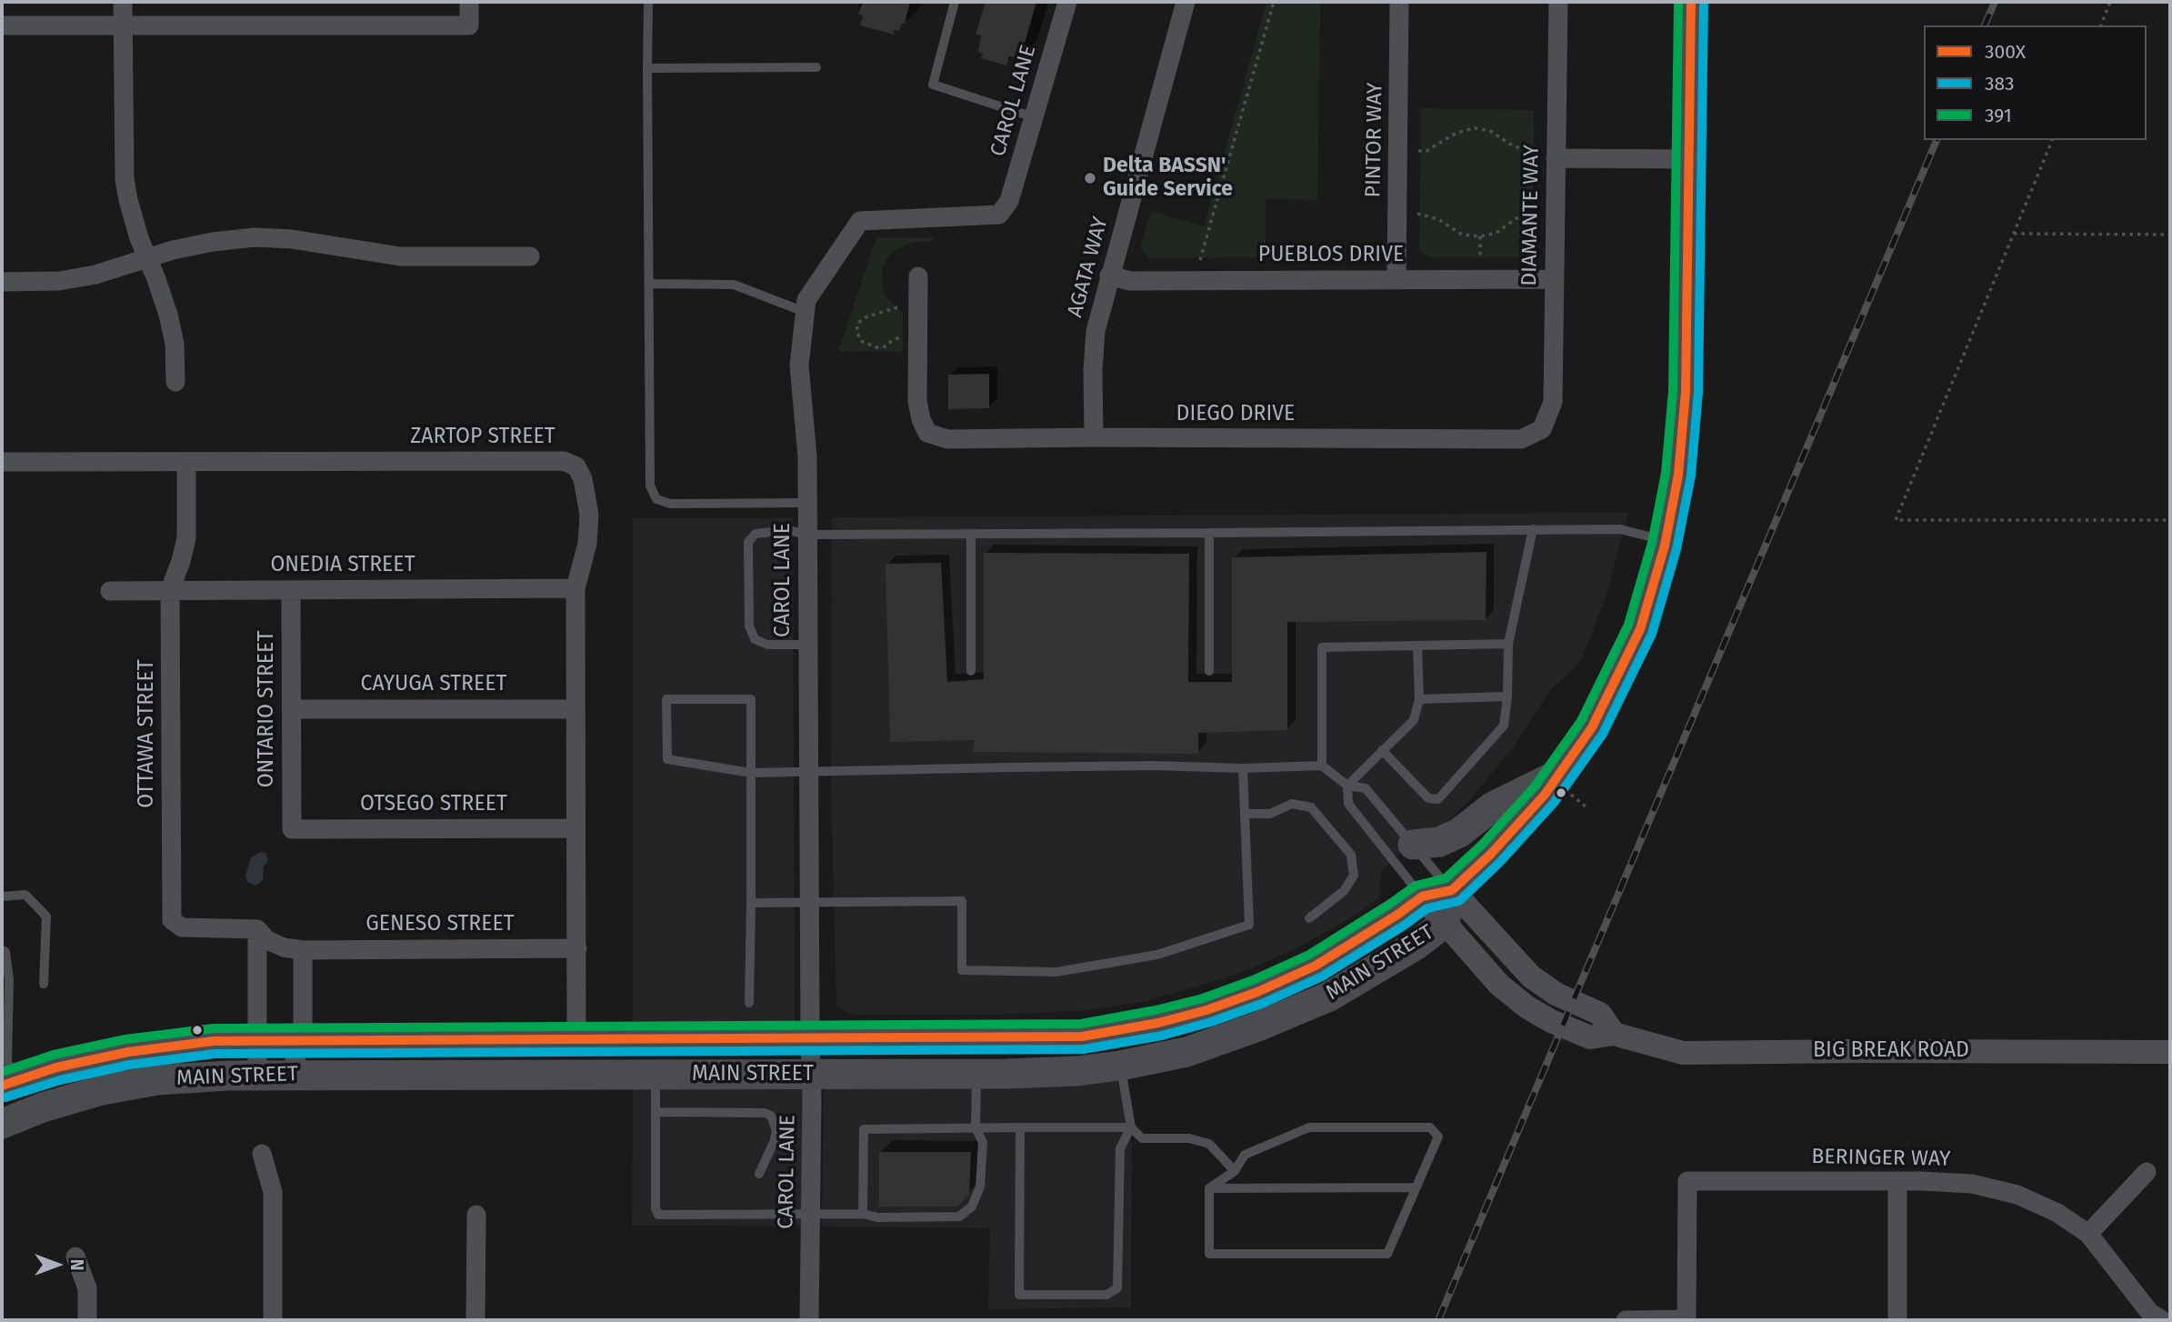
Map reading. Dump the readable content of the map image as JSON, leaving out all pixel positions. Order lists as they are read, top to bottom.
{
  "streets": {
    "main road": ["MAIN STREET"],
    "street": [
      "CAROL LANE",
      "PINTOR WAY",
      "DIAMANTE WAY",
      "PUEBLOS DRIVE",
      "AGATA WAY",
      "DIEGO DRIVE",
      "ZARTOP STREET",
      "ONEDIA STREET",
      "CAYUGA STREET",
      "ONTARIO STREET",
      "OTTAWA STREET",
      "OTSEGO STREET",
      "GENESO STREET",
      "BIG BREAK ROAD",
      "BERINGER WAY"
    ]
  },
  "crossings": [
    ["CAROL LANE", "MAIN STREET"],
    ["PINTOR WAY", "PUEBLOS DRIVE"],
    ["DIAMANTE WAY", "PUEBLOS DRIVE"],
    ["DIAMANTE WAY", "DIEGO DRIVE"],
    ["PUEBLOS DRIVE", "AGATA WAY"],
    ["AGATA WAY", "DIEGO DRIVE"],
    ["ZARTOP STREET", "ONEDIA STREET"],
    ["ZARTOP STREET", "CAYUGA STREET"],
    ["ZARTOP STREET", "OTTAWA STREET"],
    ["ZARTOP STREET", "OTSEGO STREET"],
    ["ZARTOP STREET", "GENESO STREET"],
    ["ZARTOP STREET", "MAIN STREET"],
    ["ONEDIA STREET", "ONTARIO STREET"],
    ["ONEDIA STREET", "OTTAWA STREET"],
    ["CAYUGA STREET", "ONTARIO STREET"],
    ["ONTARIO STREET", "OTSEGO STREET"],
    ["OTTAWA STREET", "GENESO STREET"],
    ["MAIN STREET", "BIG BREAK ROAD"]
  ],
  "places": ["Delta BASSN' Guide Service"],
  "lines": ["transit line 300X", "transit line 383", "transit line 391"],
  "legend": ["300X", "383", "391"],
  "north": "right"
}
